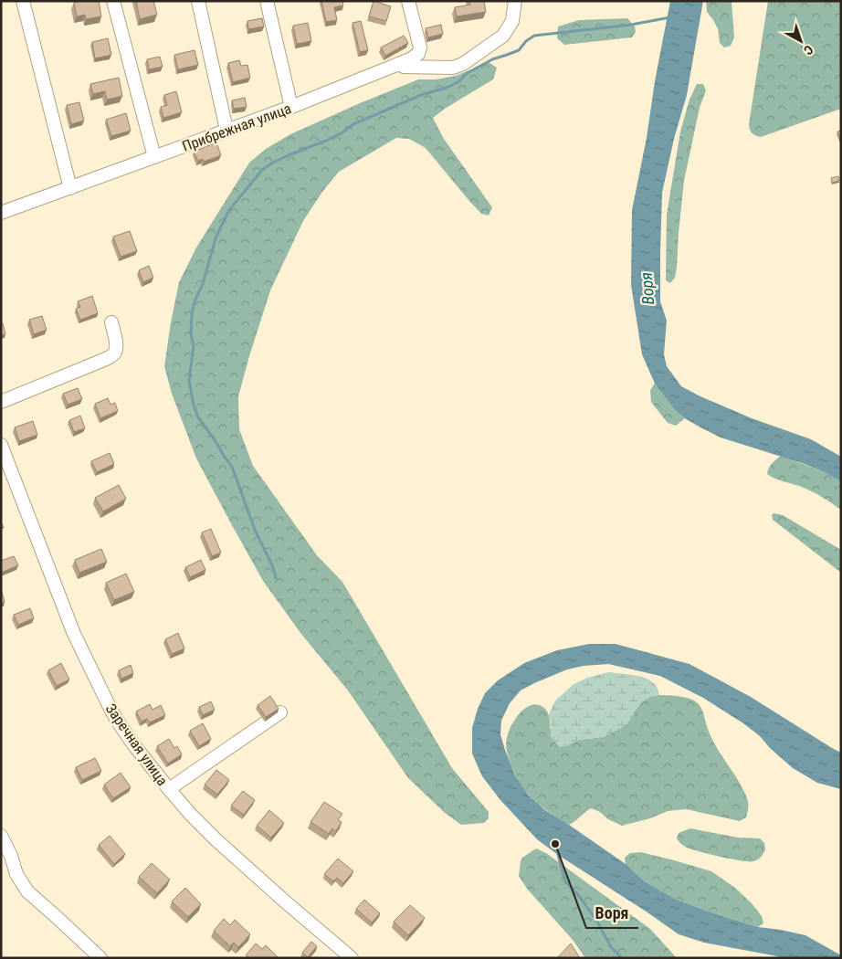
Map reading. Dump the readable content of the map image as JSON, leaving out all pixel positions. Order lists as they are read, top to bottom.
{
  "streets": {
    "street": ["Прибрежная улица", "Заречная улица"]
  },
  "water": ["Воря"],
  "places": ["Воря"],
  "north": "bottom right"
}
